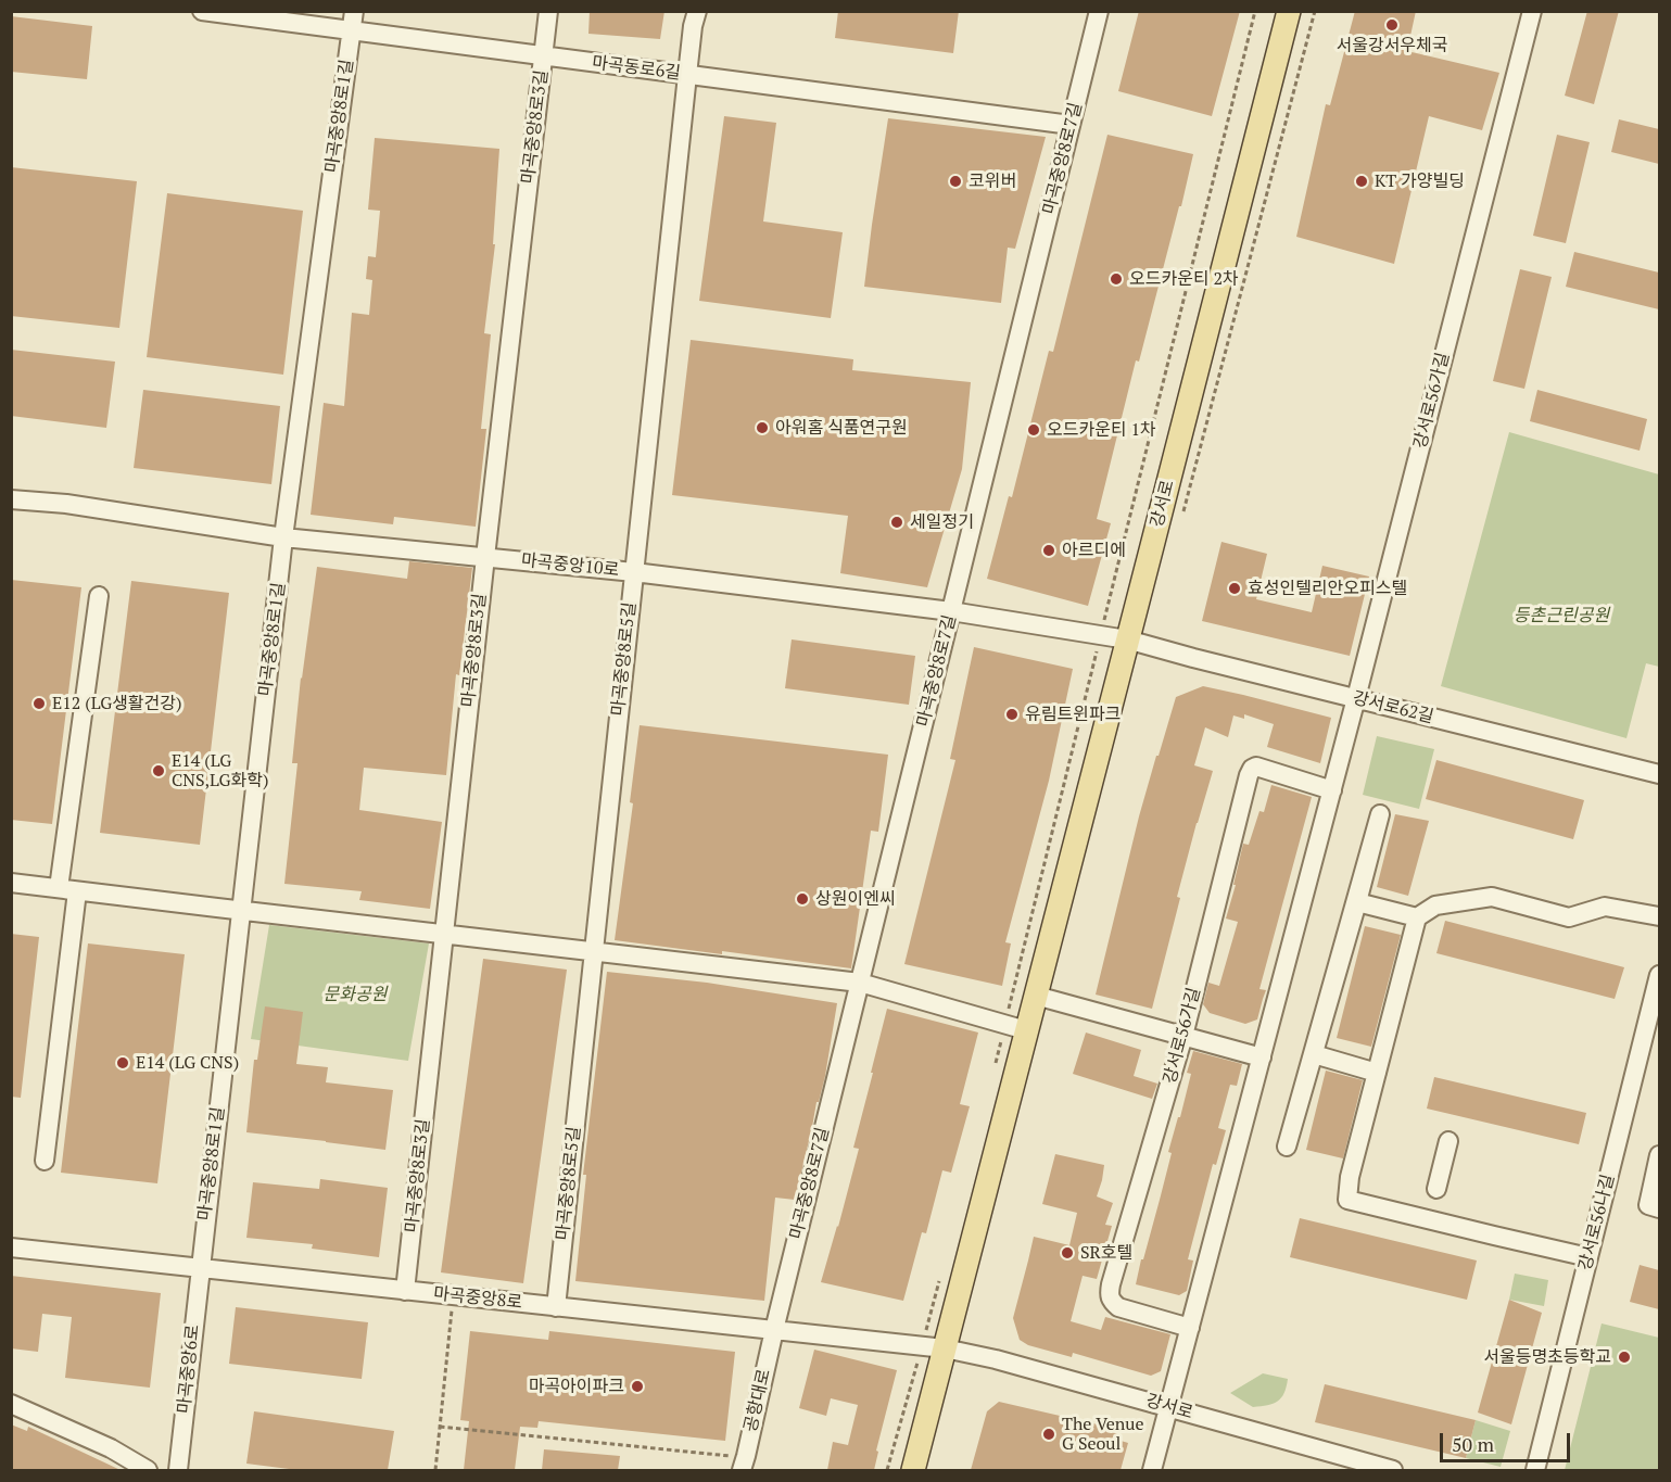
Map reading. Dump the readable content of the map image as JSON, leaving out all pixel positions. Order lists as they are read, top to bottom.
{
  "streets": {
    "main road": ["강서로"],
    "street": [
      "마곡동로6길",
      "마곡중앙8로1길",
      "마곡중앙8로3길",
      "마곡중앙8로7길",
      "강서로56가길",
      "마곡중앙10로",
      "마곡중앙8로5길",
      "강서로62길",
      "강서로56나길",
      "마곡중앙8로",
      "마곡중앙6로",
      "공항대로"
    ]
  },
  "crossings": [
    ["마곡동로6길", "마곡중앙8로1길"],
    ["마곡동로6길", "마곡중앙8로3길"],
    ["마곡동로6길", "마곡중앙8로7길"],
    ["마곡동로6길", "마곡중앙8로5길"],
    ["마곡중앙8로1길", "마곡중앙10로"],
    ["마곡중앙8로1길", "마곡중앙8로"],
    ["마곡중앙8로1길", "마곡중앙6로"],
    ["마곡중앙8로3길", "마곡중앙10로"],
    ["마곡중앙8로3길", "마곡중앙8로"],
    ["마곡중앙8로7길", "마곡중앙10로"],
    ["마곡중앙8로7길", "마곡중앙8로"],
    ["마곡중앙8로7길", "공항대로"],
    ["강서로56가길", "강서로"],
    ["강서로56가길", "강서로62길"],
    ["강서로", "마곡중앙10로"],
    ["강서로", "강서로62길"],
    ["강서로", "마곡중앙8로"],
    ["마곡중앙10로", "마곡중앙8로5길"],
    ["마곡중앙10로", "강서로62길"],
    ["마곡중앙8로5길", "마곡중앙8로"],
    ["마곡중앙8로", "마곡중앙6로"],
    ["마곡중앙8로", "공항대로"]
  ],
  "parks": ["등촌근린공원", "문화공원"],
  "places": [
    "서울강서우체국",
    "코위버",
    "KT 가양빌딩",
    "오드카운티 2차",
    "아워홈 식품연구원",
    "오드카운티 1차",
    "세일정기",
    "아르디에",
    "효성인텔리안오피스텔",
    "E12 (LG생활건강)",
    "유림트윈파크",
    "E14 (LG CNS,LG화학)",
    "상원이엔씨",
    "E14 (LG CNS)",
    "SR호텔",
    "서울등명초등학교",
    "마곡아이파크",
    "The Venue G Seoul"
  ],
  "scale_bar": "50 m"
}
